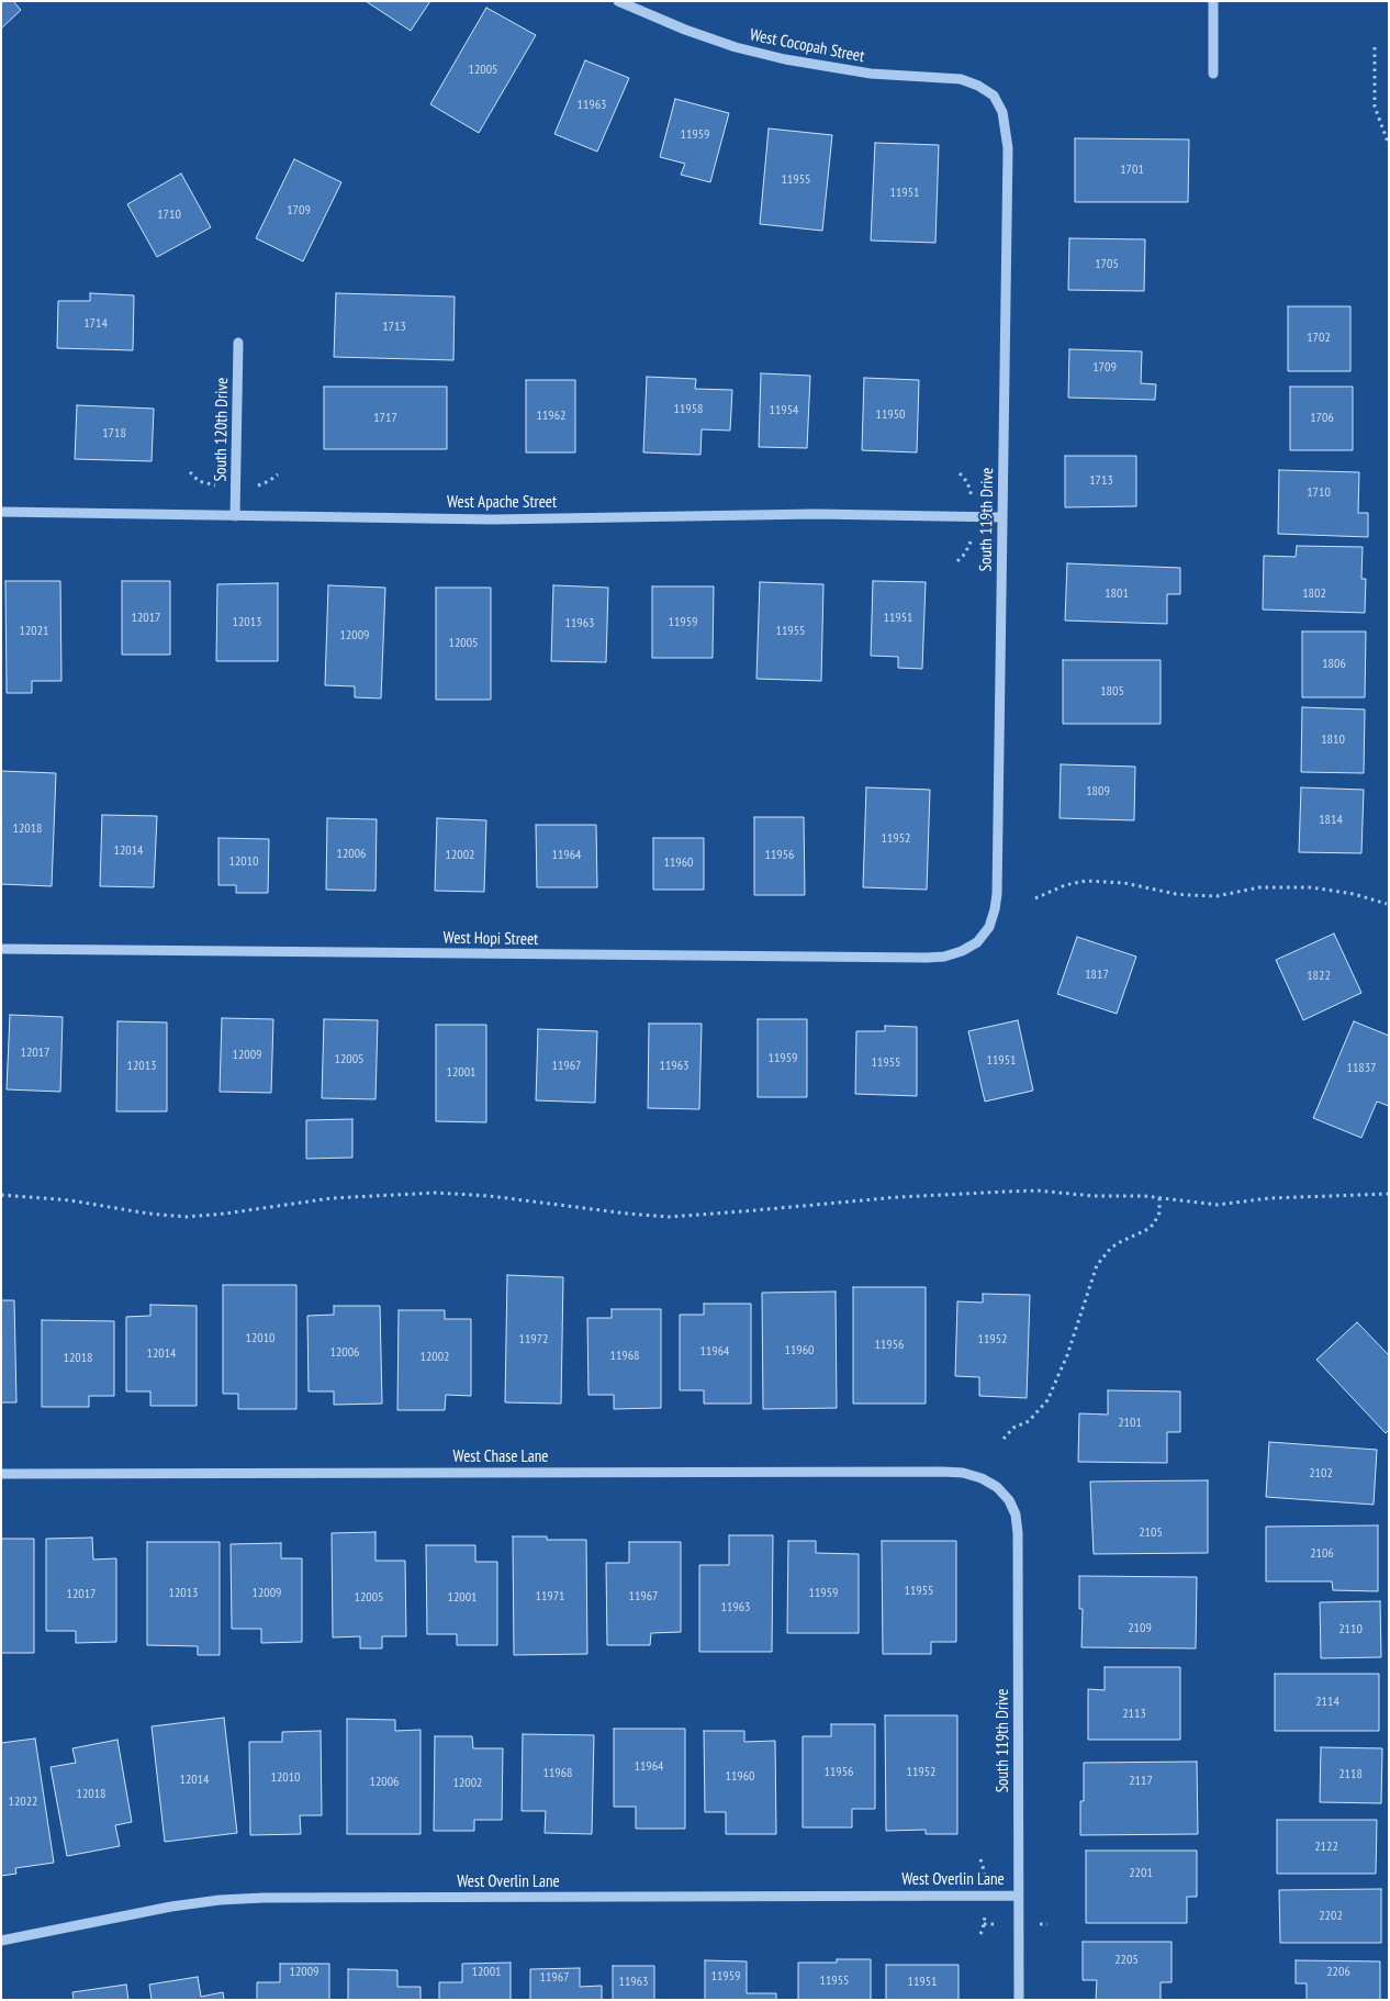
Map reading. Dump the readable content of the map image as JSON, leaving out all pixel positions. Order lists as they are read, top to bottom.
{
  "streets": {
    "street": [
      "West Cocopah Street",
      "South 120th Drive",
      "West Apache Street",
      "South 119th Drive",
      "West Hopi Street",
      "West Chase Lane",
      "West Overlin Lane"
    ]
  },
  "crossings": [
    ["West Cocopah Street", "South 119th Drive"],
    ["South 120th Drive", "West Apache Street"],
    ["West Apache Street", "South 119th Drive"],
    ["South 119th Drive", "West Hopi Street"],
    ["South 119th Drive", "West Chase Lane"],
    ["South 119th Drive", "West Overlin Lane"]
  ],
  "house_numbers": [
    "12005",
    "11963",
    "11959",
    "1701",
    "11955",
    "11951",
    "1709",
    "1710",
    "1705",
    "1714",
    "1713",
    "1702",
    "1709",
    "11958",
    "11954",
    "11950",
    "11962",
    "1717",
    "1706",
    "1718",
    "1713",
    "1710",
    "1801",
    "1802",
    "12017",
    "11951",
    "12013",
    "11959",
    "11963",
    "12021",
    "11955",
    "12009",
    "12005",
    "1806",
    "1805",
    "1810",
    "1809",
    "1814",
    "12018",
    "11952",
    "12014",
    "12006",
    "12002",
    "11964",
    "11956",
    "12010",
    "11960",
    "1817",
    "1822",
    "12017",
    "12009",
    "11959",
    "12005",
    "11951",
    "11955",
    "12013",
    "11967",
    "11963",
    "11837",
    "12001",
    "12010",
    "11972",
    "11952",
    "11956",
    "11960",
    "11964",
    "12006",
    "12014",
    "11968",
    "12002",
    "12018",
    "2101",
    "2102",
    "2105",
    "2106",
    "11955",
    "12013",
    "12009",
    "11959",
    "12017",
    "11971",
    "11967",
    "12005",
    "12001",
    "11963",
    "2109",
    "2110",
    "2114",
    "2113",
    "11964",
    "11956",
    "11952",
    "11968",
    "2118",
    "11960",
    "12010",
    "12014",
    "2117",
    "12006",
    "12002",
    "12018",
    "12022",
    "2122",
    "2201",
    "2202",
    "2205",
    "12009",
    "12001",
    "2206",
    "11959",
    "11967",
    "11955",
    "11963",
    "11951"
  ]
}
